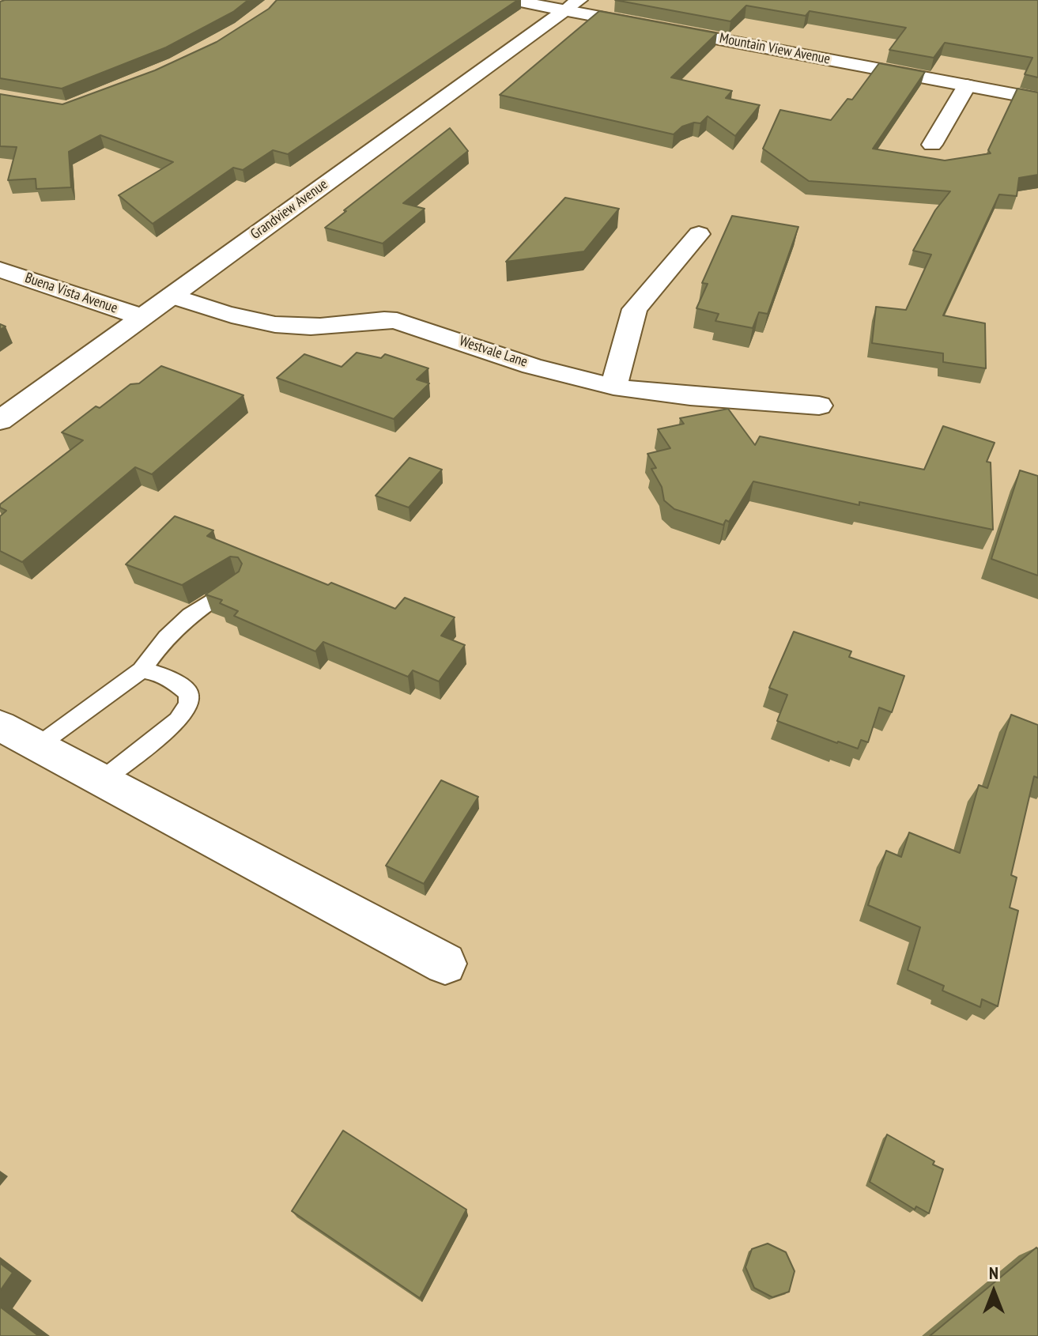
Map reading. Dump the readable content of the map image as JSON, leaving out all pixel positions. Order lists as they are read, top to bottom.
{
  "streets": {
    "street": [
      "Mountain View Avenue",
      "Grandview Avenue",
      "Buena Vista Avenue",
      "Westvale Lane"
    ]
  },
  "crossings": [
    ["Mountain View Avenue", "Grandview Avenue"],
    ["Grandview Avenue", "Buena Vista Avenue"],
    ["Grandview Avenue", "Westvale Lane"]
  ],
  "north": "top"
}
